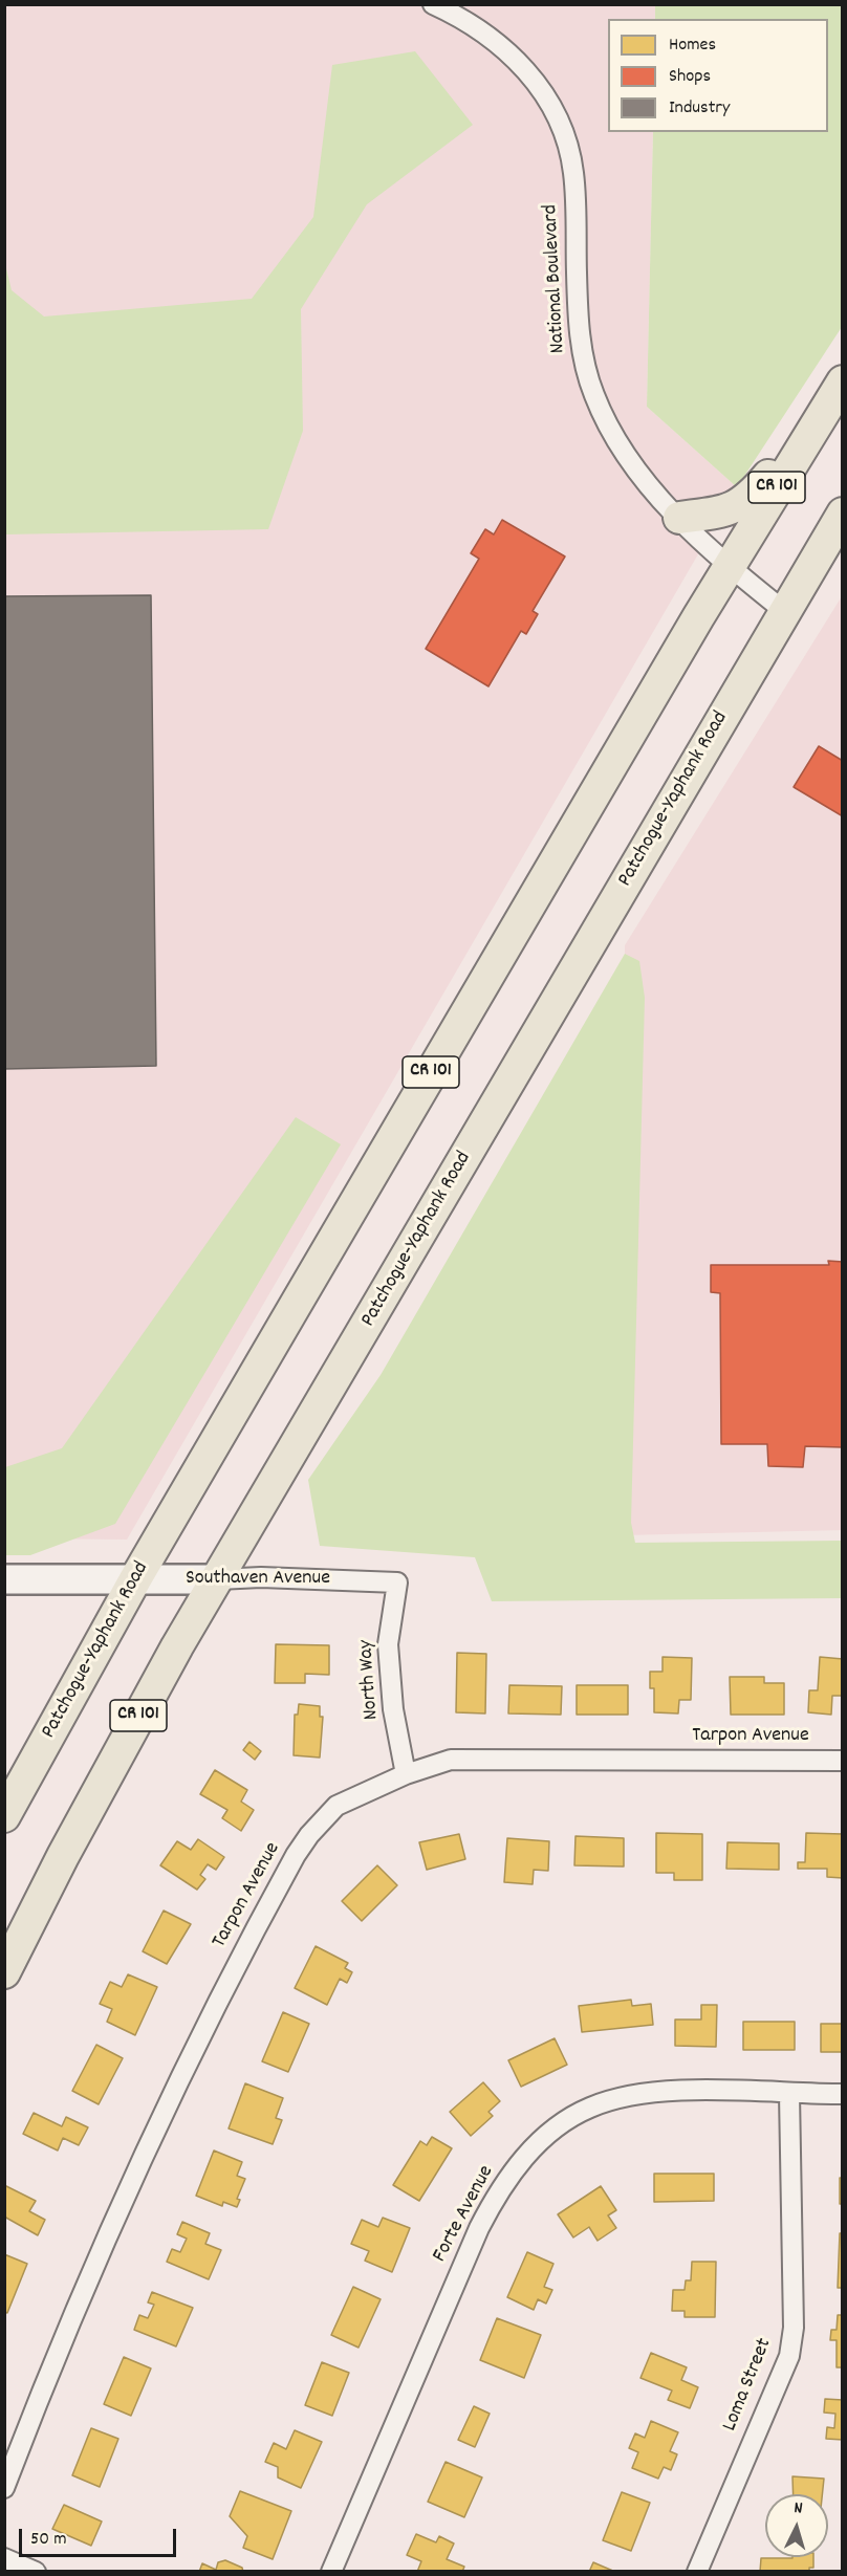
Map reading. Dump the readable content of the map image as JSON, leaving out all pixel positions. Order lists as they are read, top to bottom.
{
  "streets": {
    "main road": ["CR 101", "Patchogue-Yaphank Road"],
    "street": [
      "National Boulevard",
      "Southaven Avenue",
      "North Way",
      "Tarpon Avenue",
      "Forte Avenue",
      "Loma Street"
    ]
  },
  "crossings": [
    ["National Boulevard", "Patchogue-Yaphank Road"],
    ["Patchogue-Yaphank Road", "Southaven Avenue"],
    ["Southaven Avenue", "North Way"],
    ["North Way", "Tarpon Avenue"],
    ["Forte Avenue", "Loma Street"]
  ],
  "legend": ["Homes", "Shops", "Industry"],
  "scale_bar": "50 m",
  "north": "top"
}
